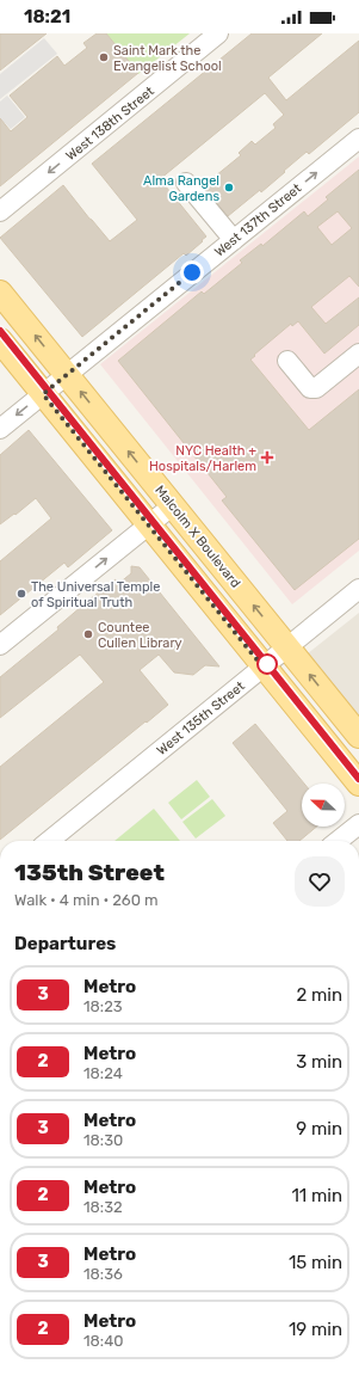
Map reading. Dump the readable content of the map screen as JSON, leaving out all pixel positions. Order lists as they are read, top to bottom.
{
  "streets": {
    "main road": ["Malcolm X Boulevard"],
    "street": ["West 138th Street", "West 137th Street", "West 135th Street"]
  },
  "crossings": [
    ["West 137th Street", "Malcolm X Boulevard"],
    ["Malcolm X Boulevard", "West 135th Street"]
  ],
  "one_way": ["West 138th Street"],
  "places": {
    "other": [
      "Saint Mark the Evangelist School",
      "Alma Rangel Gardens",
      "The Universal Temple of Spiritual Truth",
      "Countee Cullen Library"
    ],
    "health": ["NYC Health + Hospitals/Harlem"]
  },
  "lines": ["metro line 3"],
  "north": "left",
  "page": {
    "status": "18:21",
    "heading": [
      ["135th Street", "Walk · 4 min · 260 m"],
      "Departures"
    ],
    "list": [
      {
        "mark": "3",
        "name": "Metro",
        "note": "18:23",
        "value": "2 min"
      },
      {
        "mark": "2",
        "name": "Metro",
        "note": "18:24",
        "value": "3 min"
      },
      {
        "mark": "3",
        "name": "Metro",
        "note": "18:30",
        "value": "9 min"
      },
      {
        "mark": "2",
        "name": "Metro",
        "note": "18:32",
        "value": "11 min"
      },
      {
        "mark": "3",
        "name": "Metro",
        "note": "18:36",
        "value": "15 min"
      },
      {
        "mark": "2",
        "name": "Metro",
        "note": "18:40",
        "value": "19 min"
      }
    ]
  }
}
